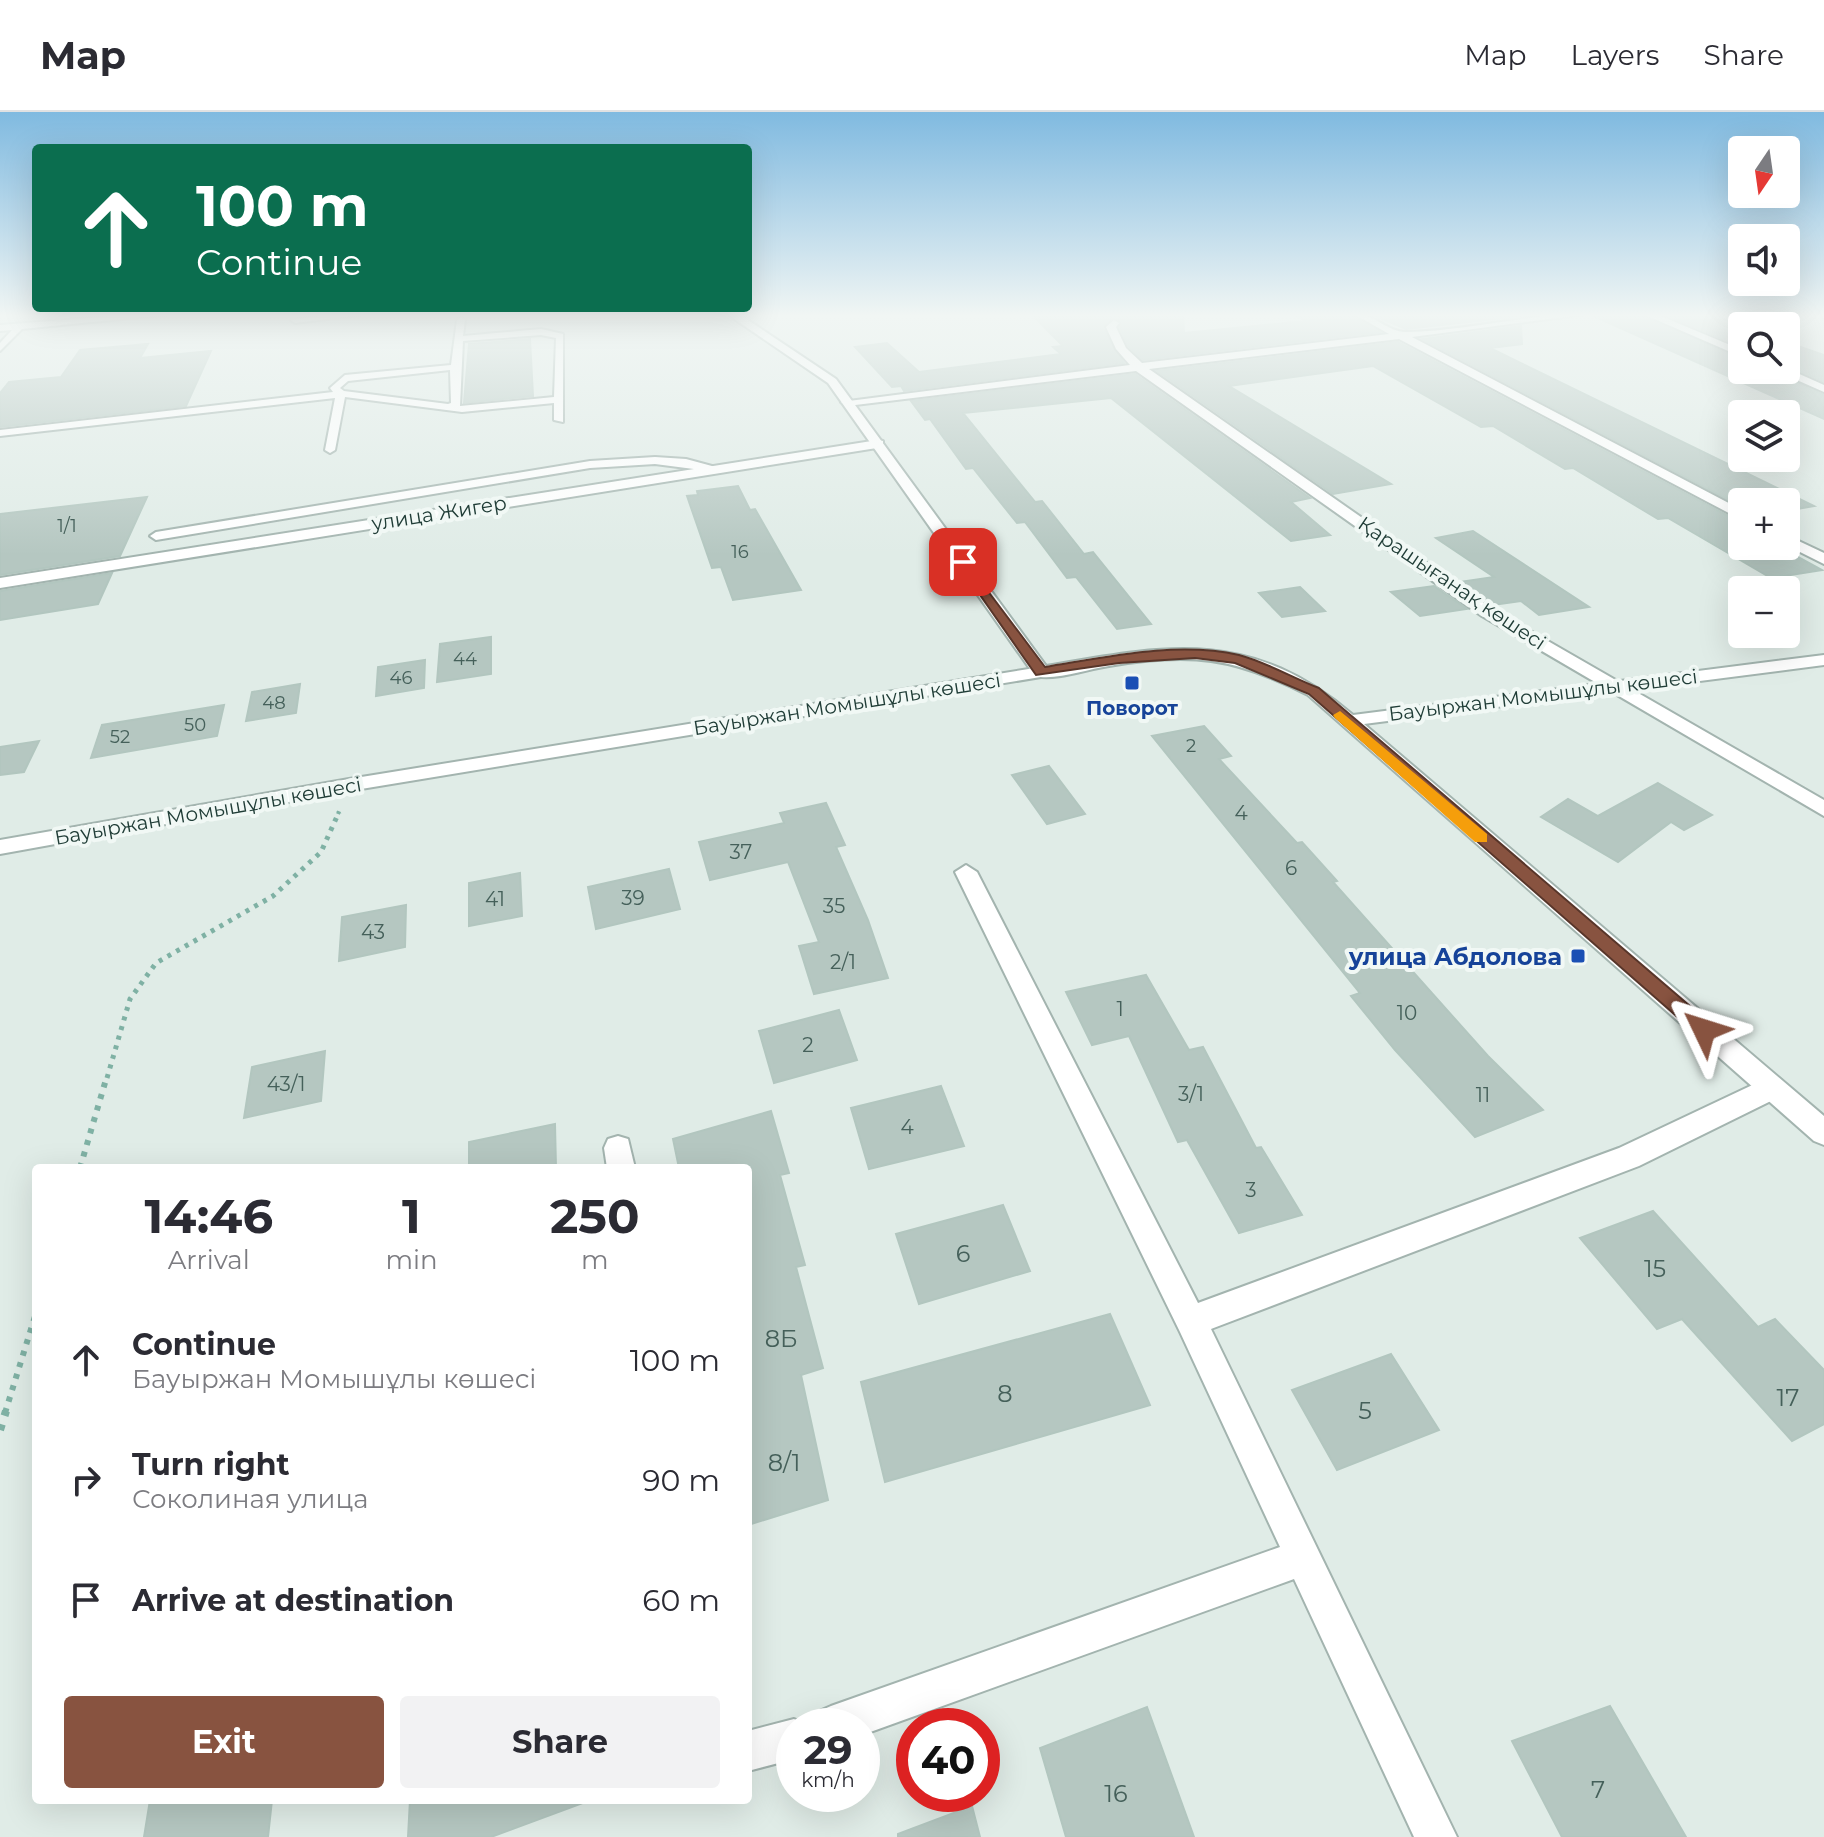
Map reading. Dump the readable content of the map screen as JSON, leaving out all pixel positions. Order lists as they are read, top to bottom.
{
  "streets": {
    "street": ["улица Жигер", "Қарашығанақ көшесі", "Бауыржан Момышұлы көшесі"]
  },
  "crossings": [
    ["Қарашығанақ көшесі", "Бауыржан Момышұлы көшесі"]
  ],
  "places": {
    "transit": ["Поворот", "улица Абдолова"]
  },
  "house_numbers": [
    "1/1",
    "16",
    "44",
    "46",
    "48",
    "50",
    "52",
    "2",
    "4",
    "37",
    "6",
    "39",
    "41",
    "35",
    "43",
    "2/1",
    "1",
    "10",
    "2",
    "43/1",
    "3/1",
    "11",
    "4",
    "3",
    "6",
    "15",
    "8Б",
    "8",
    "17",
    "5",
    "8/1",
    "7",
    "16"
  ],
  "north": "bottom",
  "page": {
    "header": "Map",
    "nav": ["Map", "Layers", "Share"],
    "map_buttons": ["+", "−"],
    "turn": ["100 m", "Continue"],
    "eta": [
      "14:46",
      "Arrival",
      "1",
      "min",
      "250",
      "m"
    ],
    "list": [
      {
        "name": "Continue",
        "note": "Бауыржан Момышұлы көшесі",
        "value": "100 m"
      },
      {
        "name": "Turn right",
        "note": "Соколиная улица",
        "value": "90 m"
      },
      {
        "name": "Arrive at destination",
        "value": "60 m"
      }
    ],
    "buttons": ["Exit", "Share"],
    "speed": "29 km/h",
    "limit": "40"
  }
}
